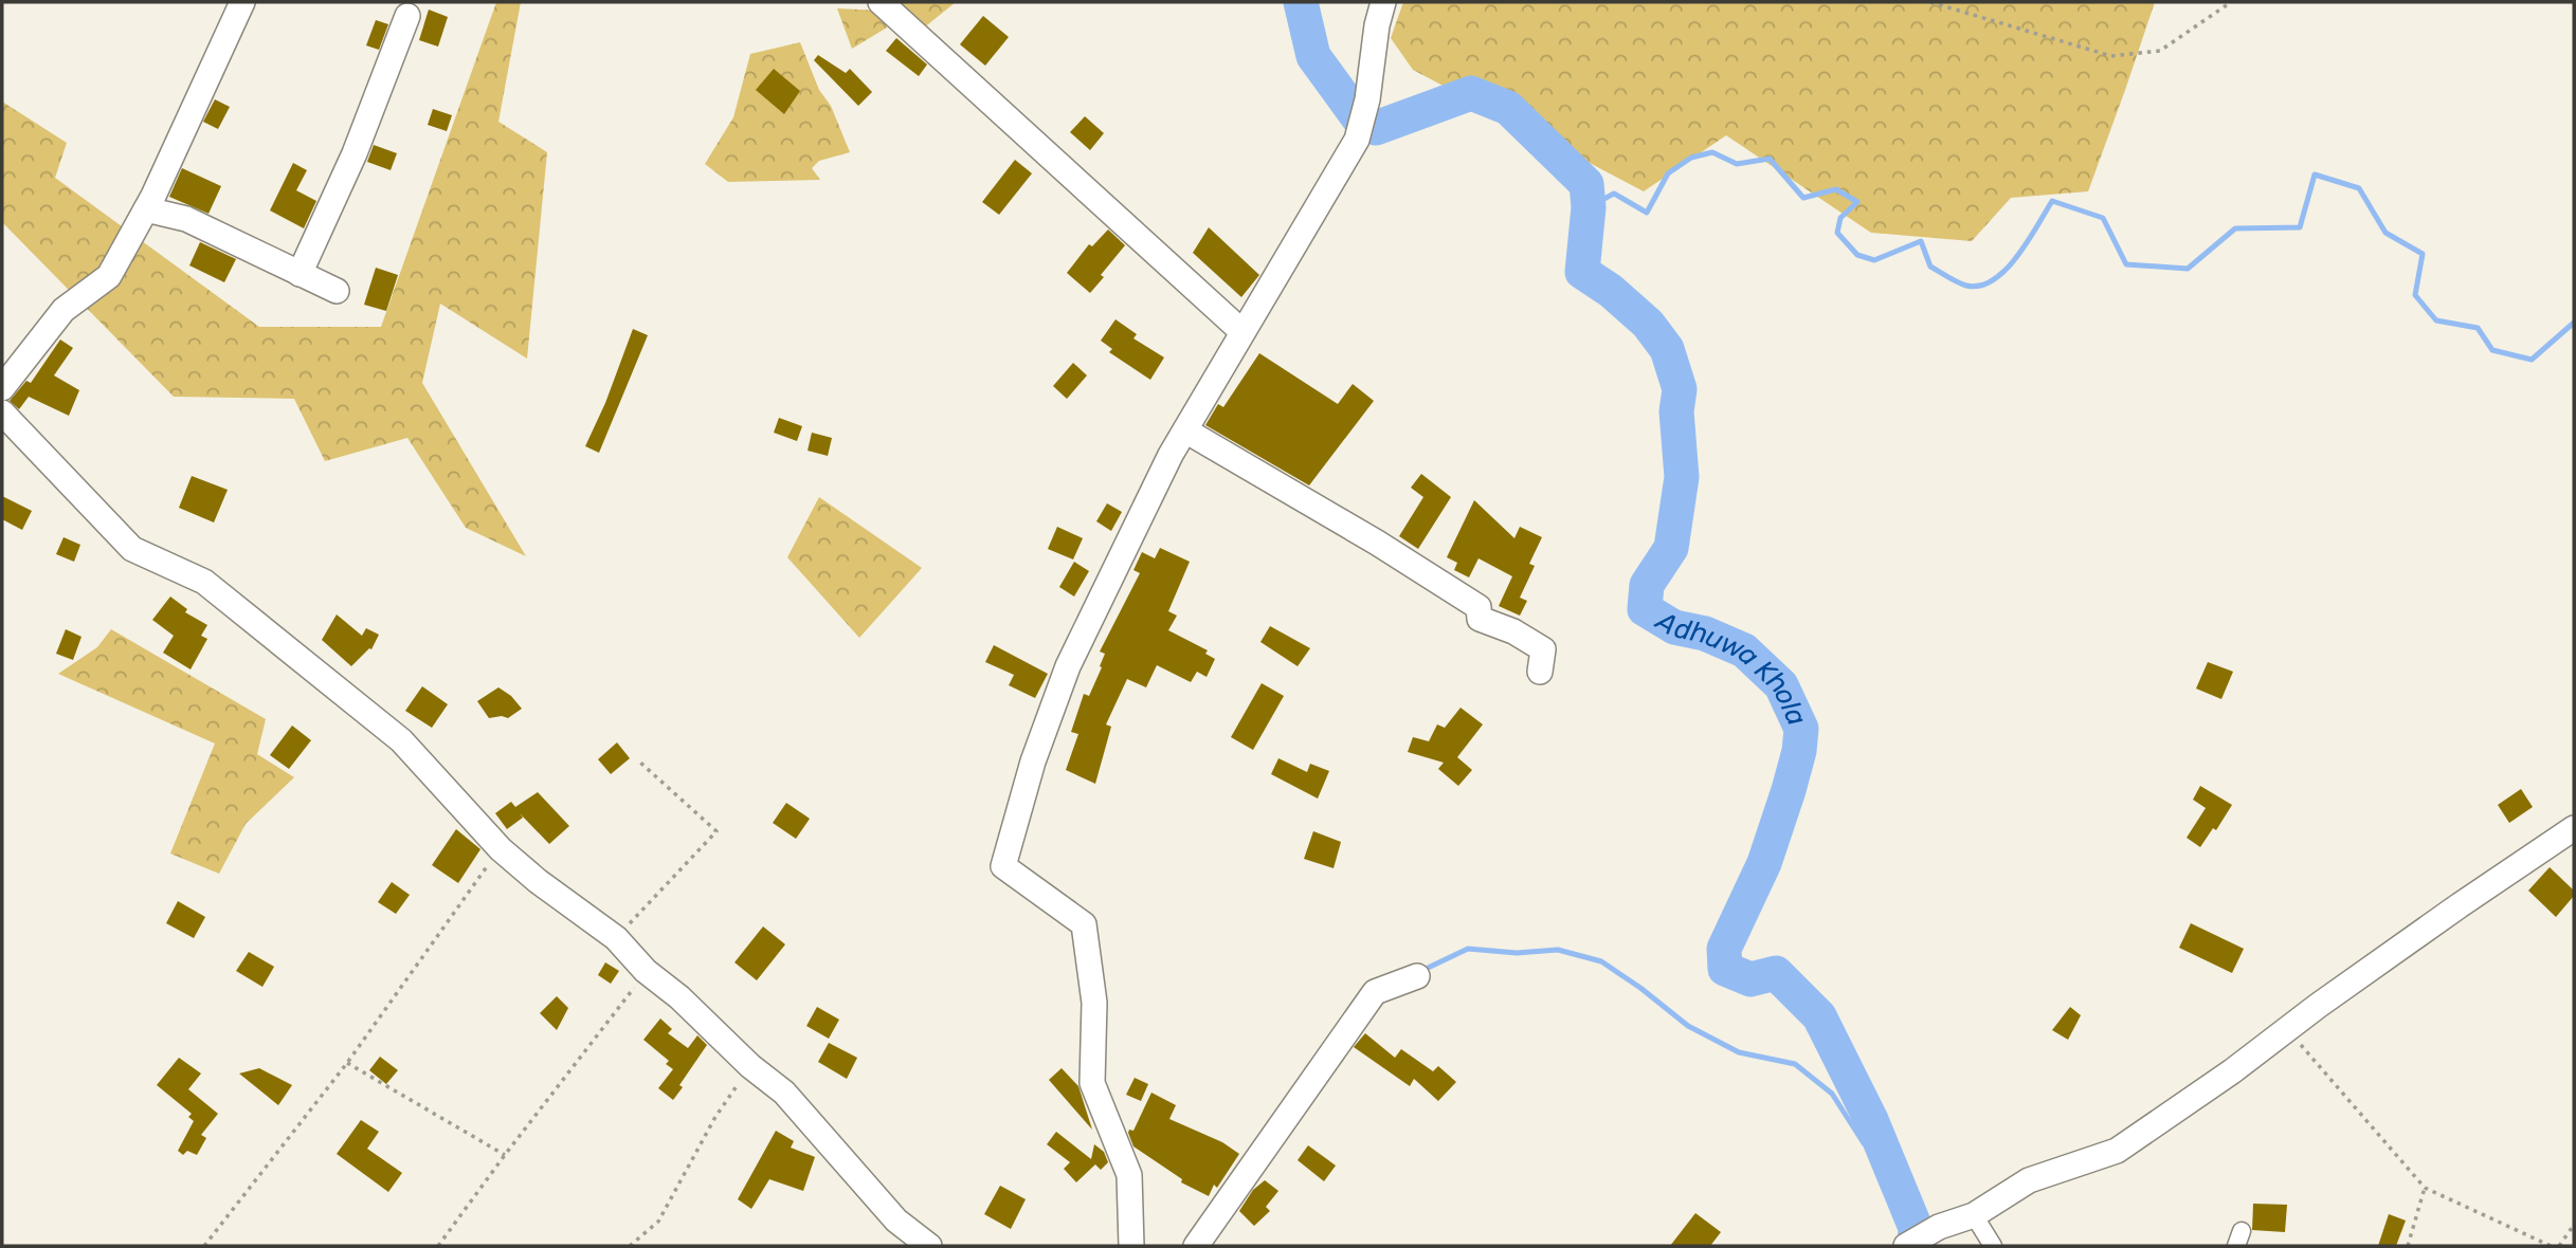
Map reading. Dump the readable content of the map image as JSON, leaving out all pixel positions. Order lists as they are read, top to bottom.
{
  "water": ["Adhuwa Khola"]
}
